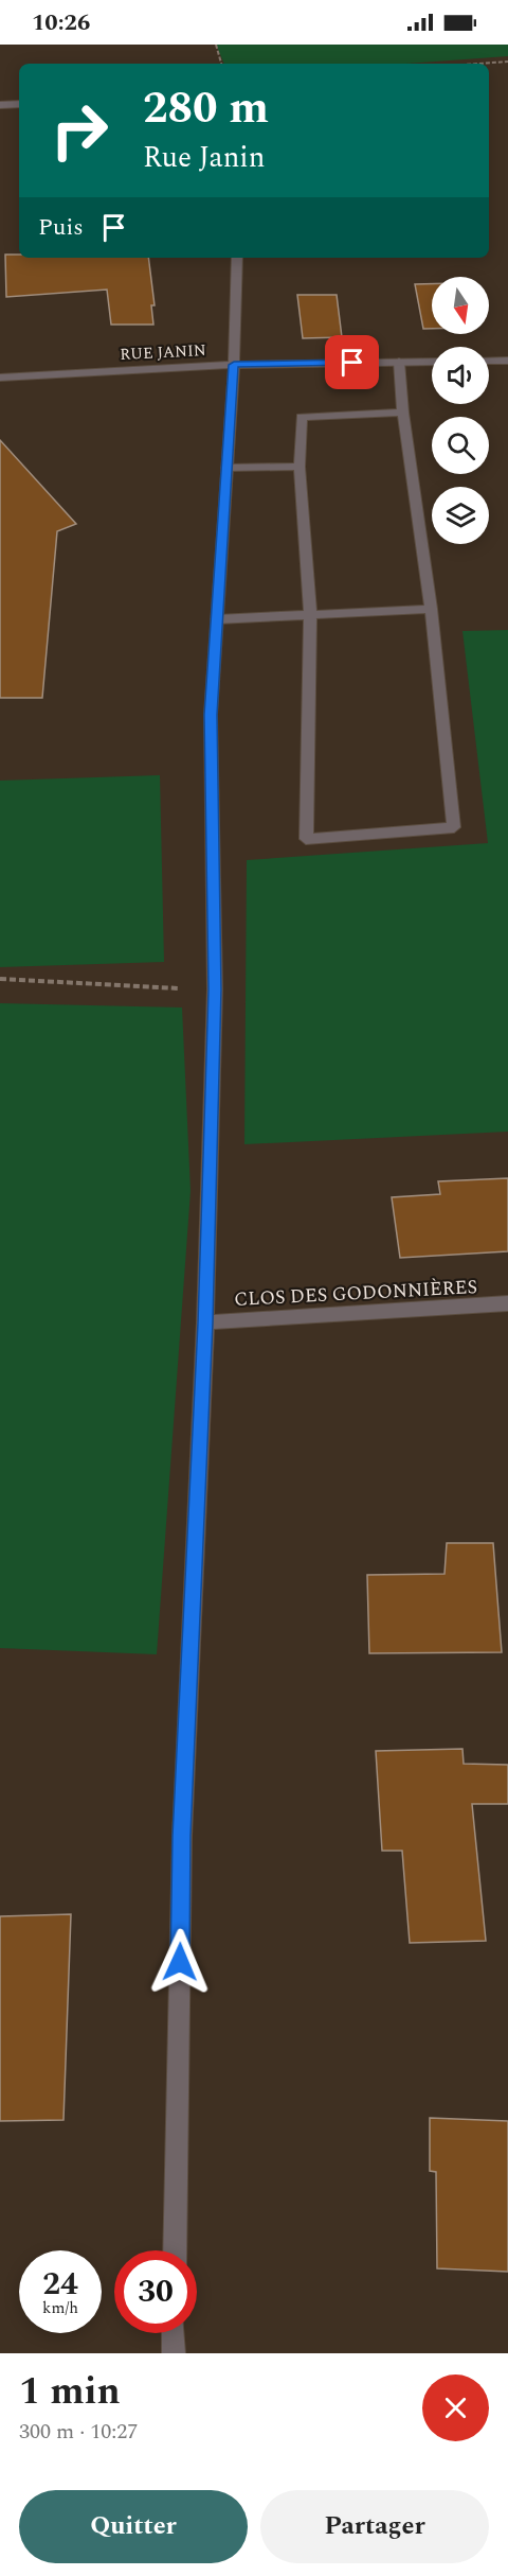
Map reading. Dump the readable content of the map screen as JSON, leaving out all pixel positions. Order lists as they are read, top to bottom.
{
  "streets": {
    "street": ["RUE JANIN", "CLOS DES GODONNIÈRES"]
  },
  "north": "bottom",
  "page": {
    "status": "10:26",
    "turn": ["280 m", "Rue Janin"],
    "then": "Puis",
    "speed": "24 km/h",
    "limit": "30",
    "heading": ["1 min", "300 m · 10:27"],
    "buttons": ["Quitter", "Partager"]
  }
}
